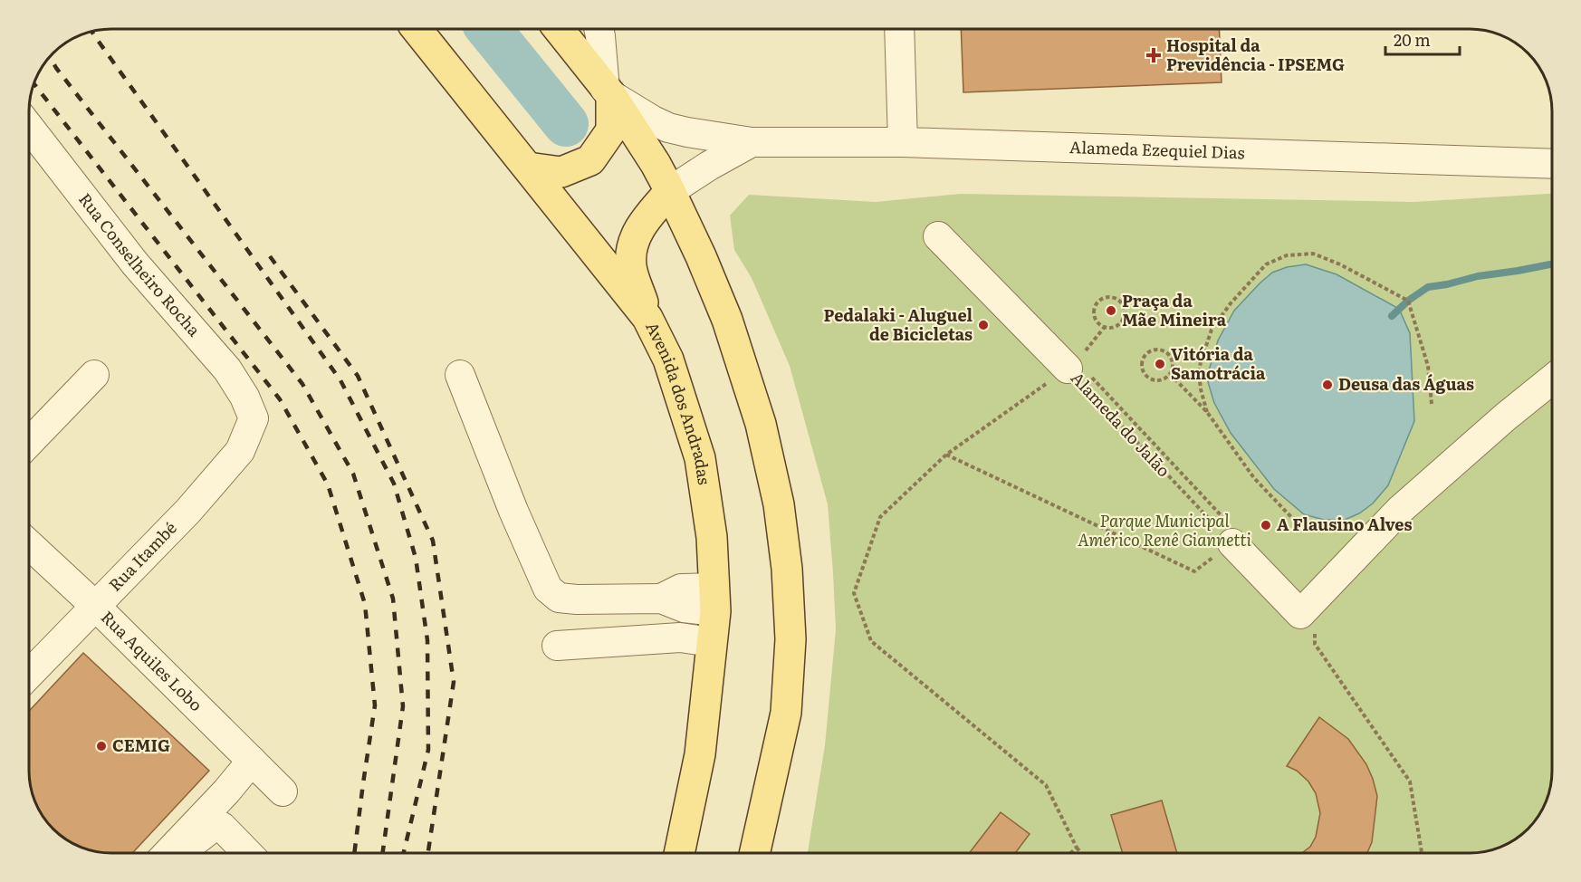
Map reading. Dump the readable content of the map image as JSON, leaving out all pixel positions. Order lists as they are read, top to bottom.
{
  "streets": {
    "main road": ["Avenida dos Andradas"],
    "street": [
      "Alameda Ezequiel Dias",
      "Rua Conselheiro Rocha",
      "Alameda do Jalão",
      "Rua Itambé",
      "Rua Aquiles Lobo"
    ]
  },
  "crossings": [
    ["Rua Conselheiro Rocha", "Rua Itambé"],
    ["Rua Itambé", "Rua Aquiles Lobo"]
  ],
  "parks": ["Parque Municipal Américo Renê Giannetti"],
  "places": {
    "health": ["Hospital da Previdência - IPSEMG"],
    "other": [
      "Praça da Mãe Mineira",
      "Pedalaki - Aluguel de Bicicletas",
      "Vitória da Samotrácia",
      "Deusa das Águas",
      "A Flausino Alves",
      "CEMIG"
    ]
  },
  "scale_bar": "20 m"
}
